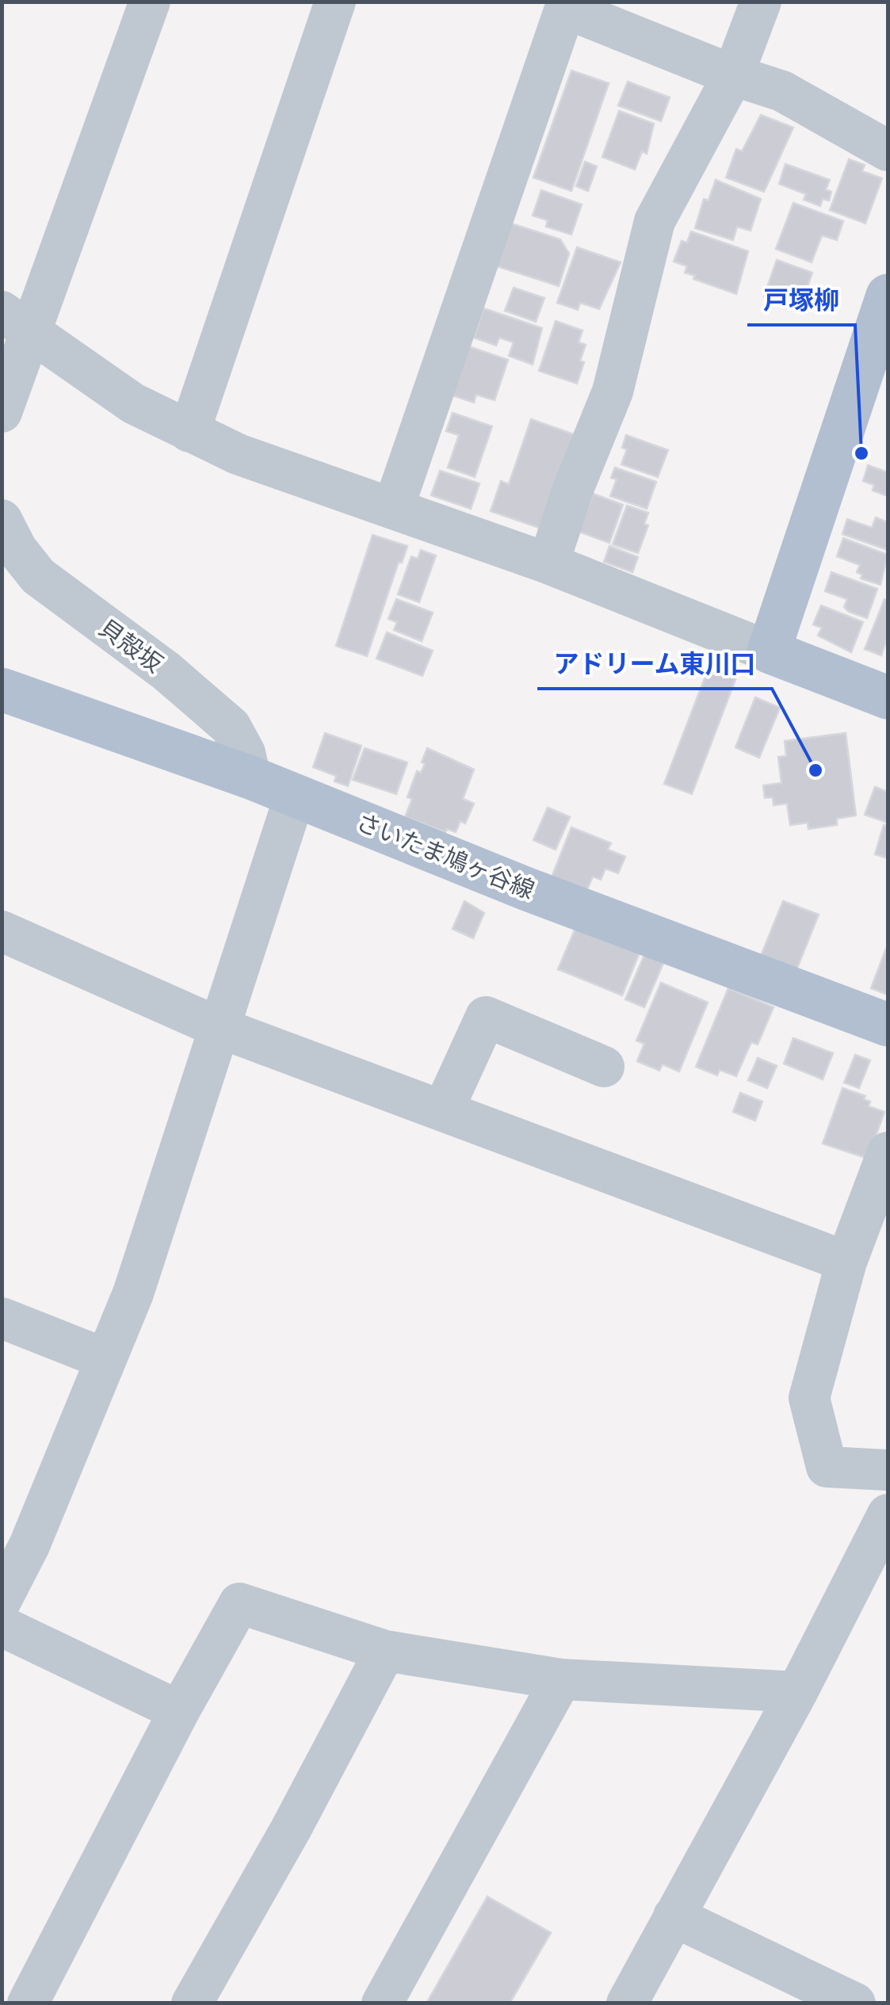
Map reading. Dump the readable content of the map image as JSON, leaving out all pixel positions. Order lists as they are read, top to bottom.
{
  "streets": {
    "main road": ["さいたま鳩ヶ谷線"],
    "street": ["貝殻坂"]
  },
  "crossings": [
    ["貝殻坂", "さいたま鳩ヶ谷線"]
  ],
  "places": ["戸塚柳", "アドリーム東川口"]
}
